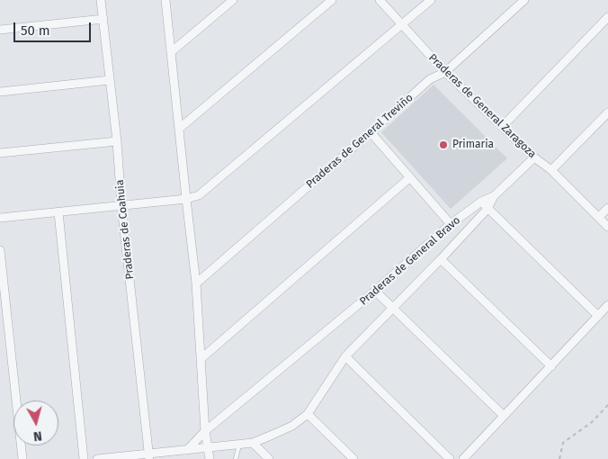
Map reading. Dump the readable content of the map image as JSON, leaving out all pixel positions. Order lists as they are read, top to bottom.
{
  "streets": {
    "street": [
      "Praderas de General Zaragoza",
      "Praderas de General Treviño",
      "Praderas de Coahuia",
      "Praderas de General Bravo"
    ]
  },
  "crossings": [
    ["Praderas de General Zaragoza", "Praderas de General Treviño"],
    ["Praderas de Coahuia", "Praderas de General Bravo"]
  ],
  "places": ["Primaria"],
  "scale_bar": "50 m",
  "north": "bottom"
}
